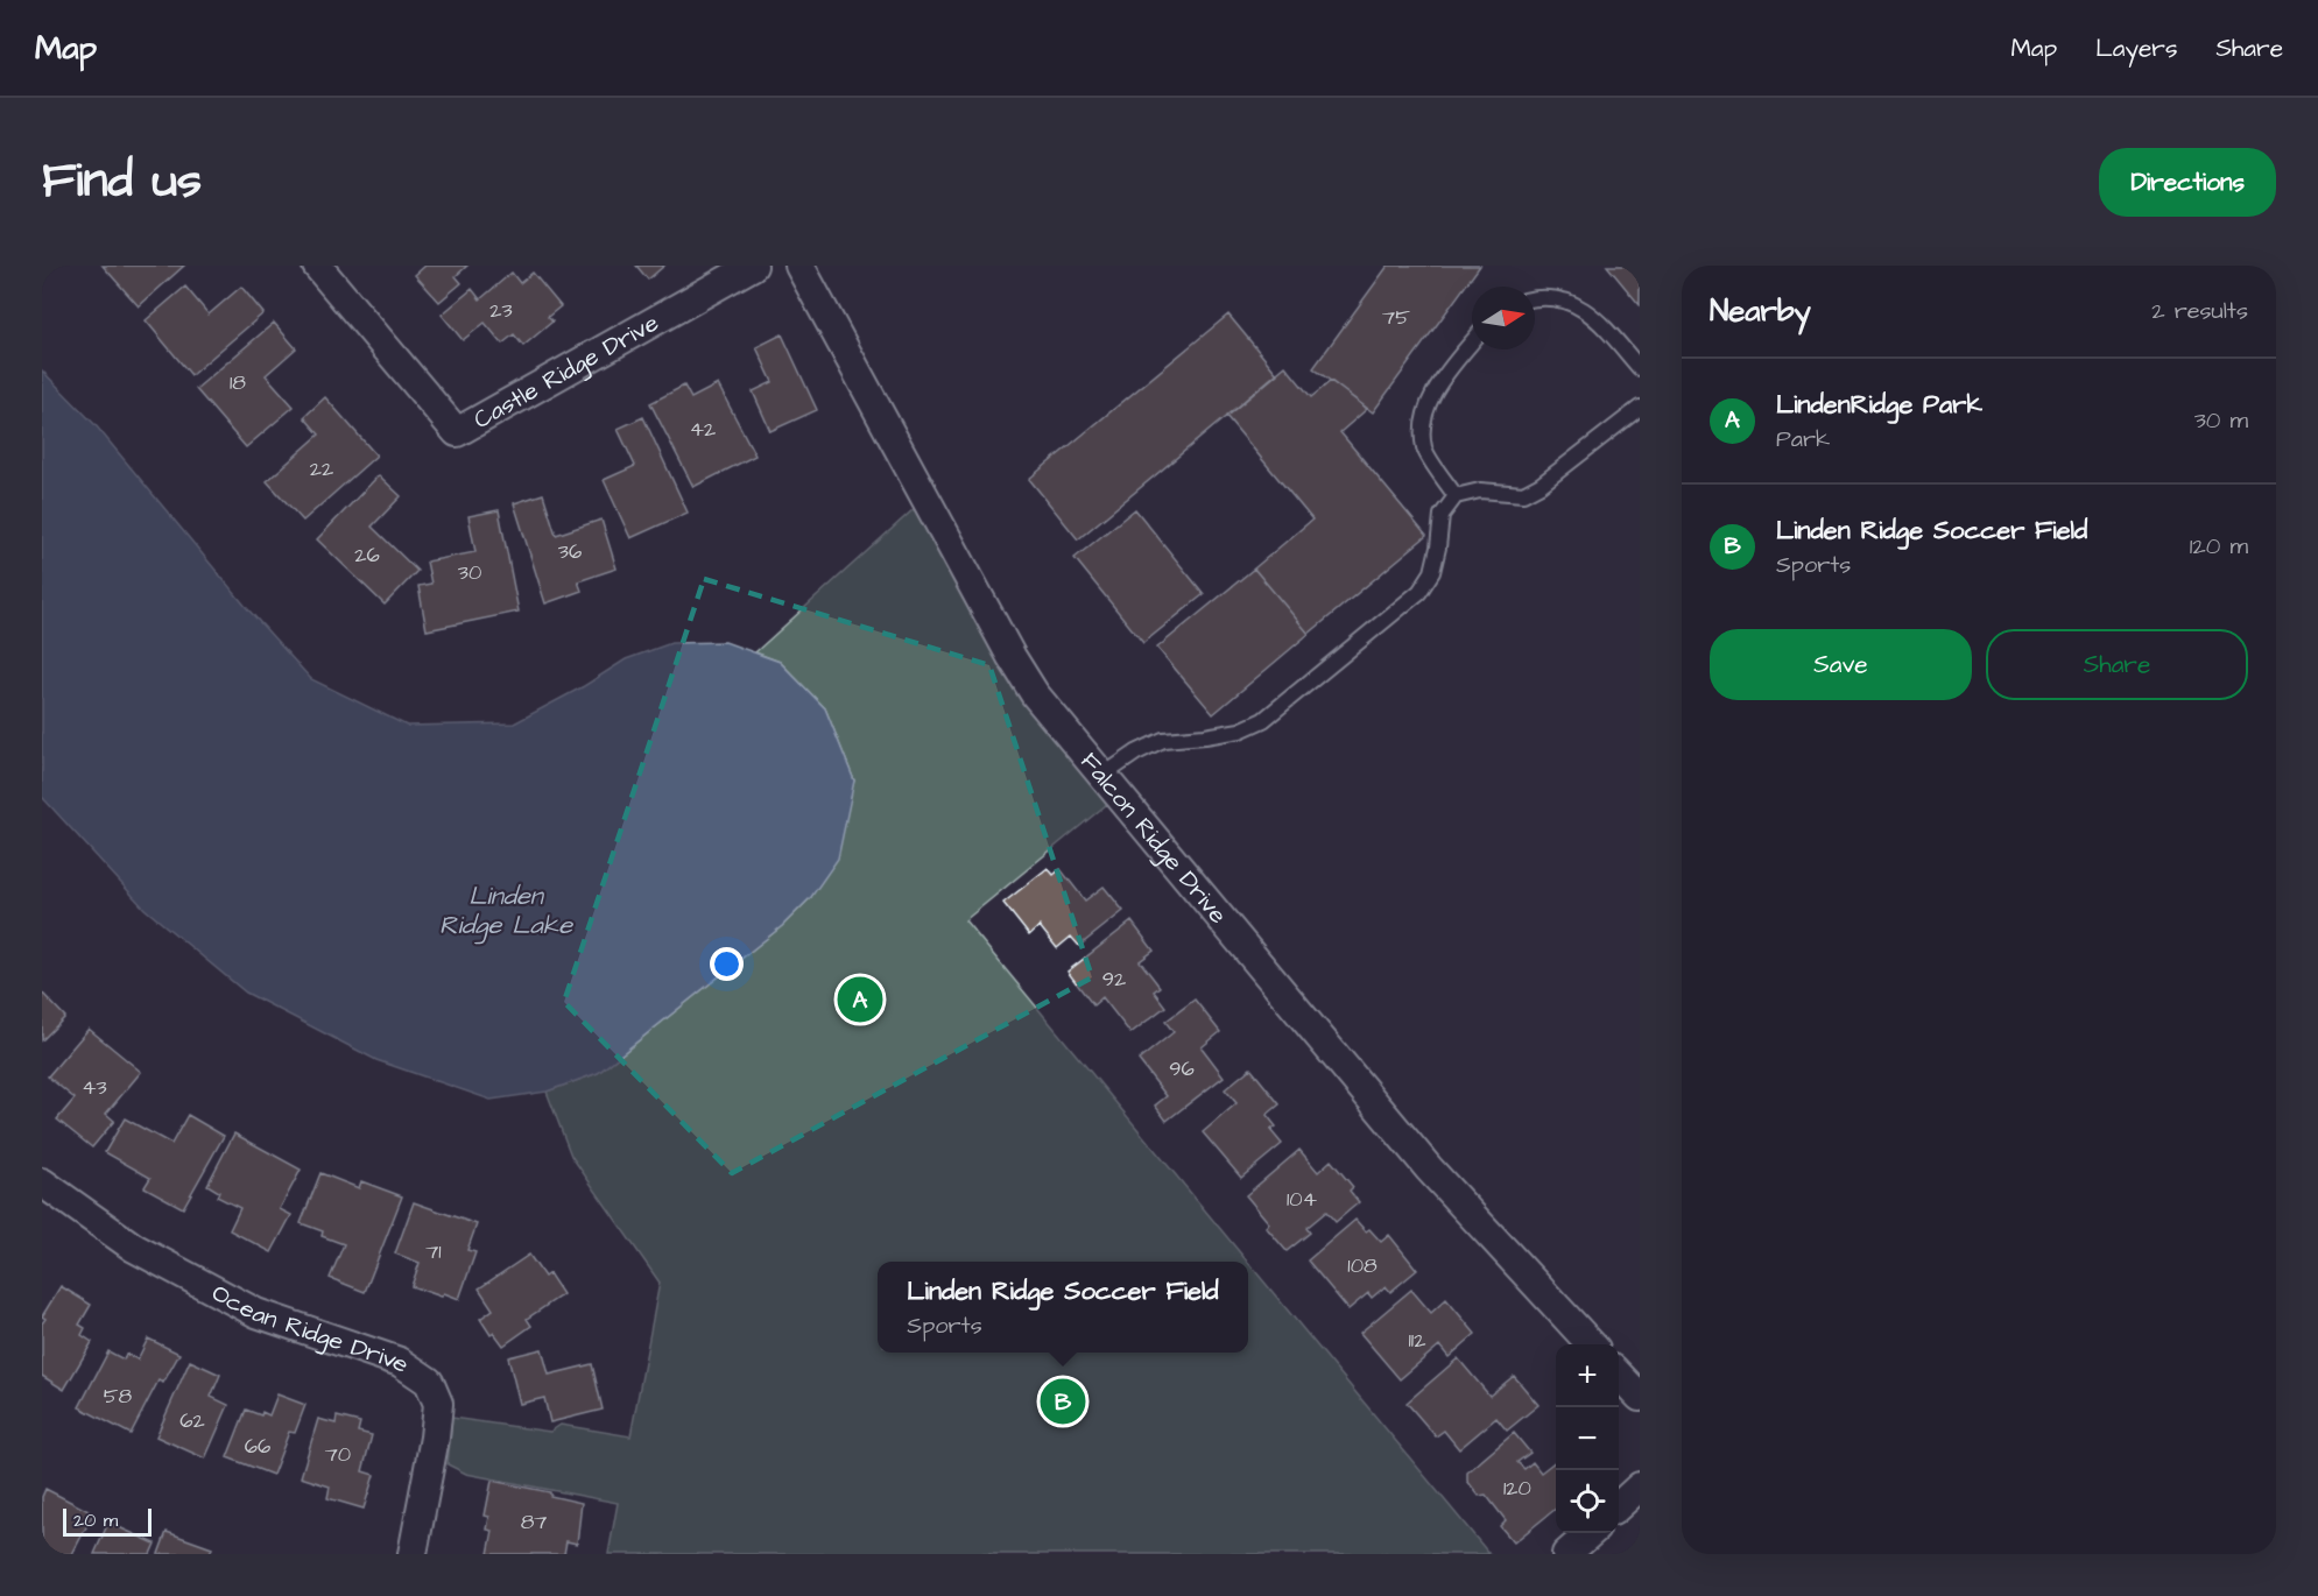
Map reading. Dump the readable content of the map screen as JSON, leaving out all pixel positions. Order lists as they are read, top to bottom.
{
  "streets": {
    "street": ["Castle Ridge Drive", "Falcon Ridge Drive", "Ocean Ridge Drive"]
  },
  "water": ["Linden Ridge Lake"],
  "house_numbers": [
    "23",
    "75",
    "18",
    "42",
    "22",
    "36",
    "26",
    "30",
    "92",
    "96",
    "43",
    "104",
    "71",
    "108",
    "112",
    "58",
    "62",
    "66",
    "70",
    "120",
    "87"
  ],
  "scale_bar": "20 m",
  "north": "right",
  "page": {
    "header": "Map",
    "nav": ["Map", "Layers", "Share"],
    "title": "Find us",
    "buttons": [
      "Directions",
      ["Save", "Share"]
    ],
    "heading": ["Nearby", "2 results"],
    "list": [
      {
        "mark": "A",
        "name": "LindenRidge Park",
        "note": "Park",
        "value": "30 m"
      },
      {
        "mark": "B",
        "name": "Linden Ridge Soccer Field",
        "note": "Sports",
        "value": "120 m"
      }
    ],
    "pins": ["A", "B"],
    "popup": ["Linden Ridge Soccer Field", "Sports"],
    "map_buttons": ["+", "−"],
    "scale": "20 m"
  }
}
